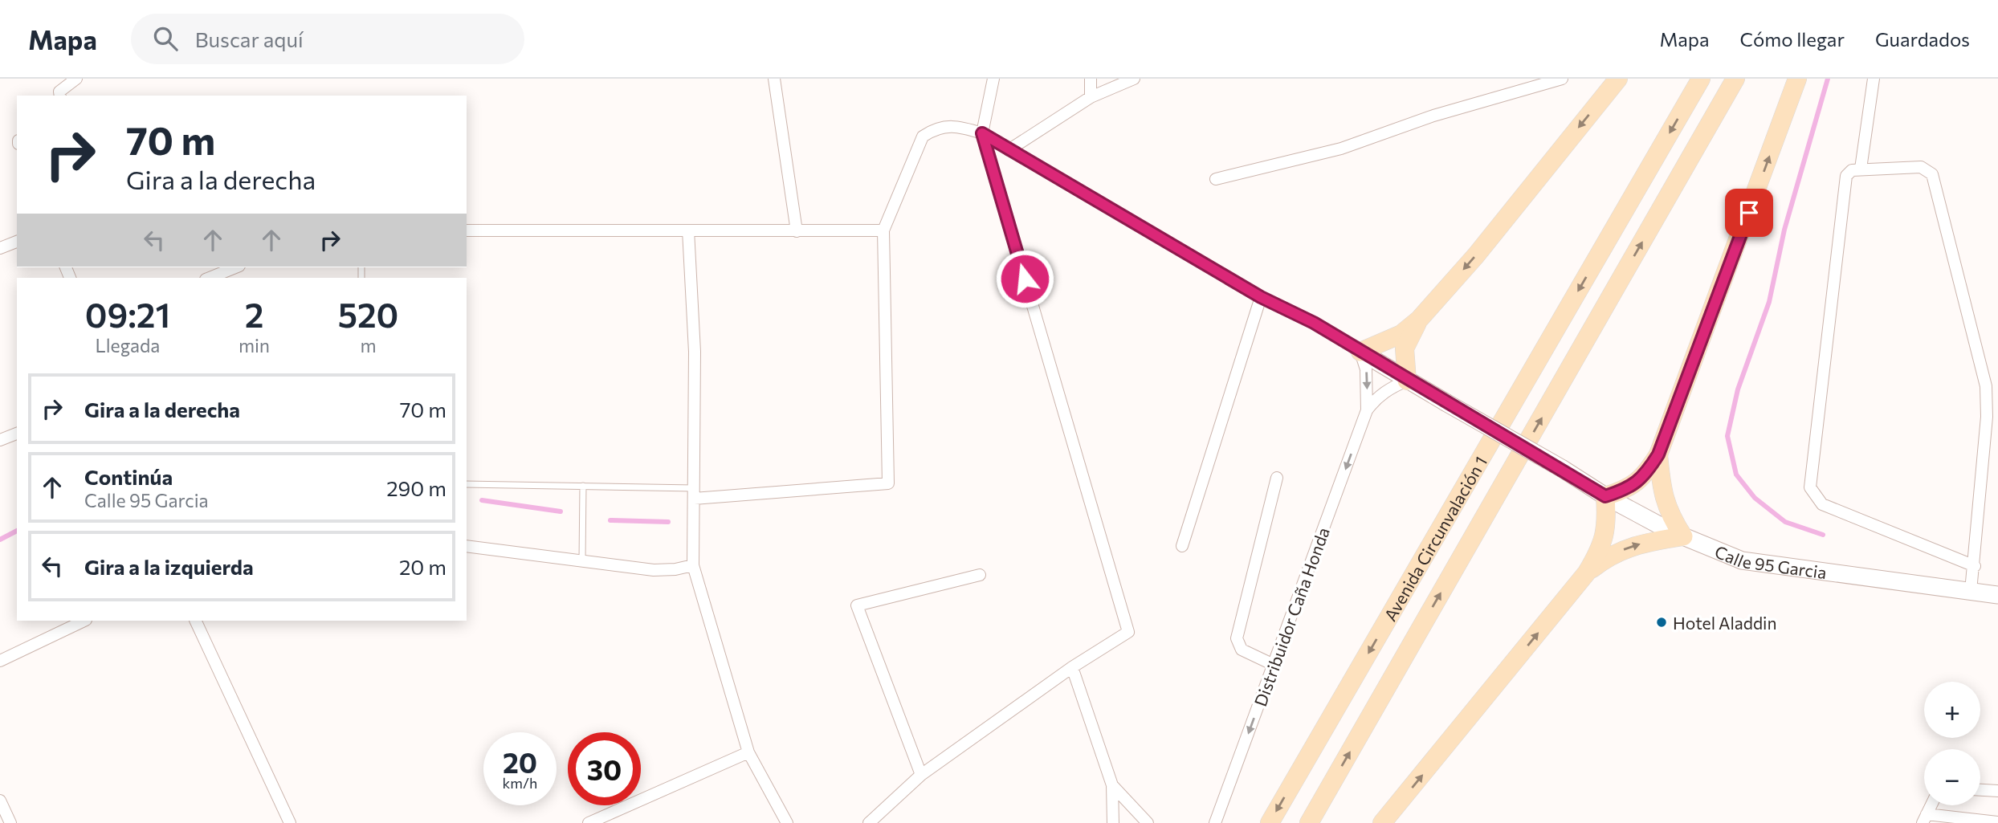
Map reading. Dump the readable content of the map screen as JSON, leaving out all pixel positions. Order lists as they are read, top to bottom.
{
  "streets": {
    "main road": ["Avenida Circunvalación 1"],
    "street": ["Calle 95 Garcia", "Distribuidor Caña Honda"]
  },
  "crossings": [
    ["Calle 95 Garcia", "Distribuidor Caña Honda"]
  ],
  "one_way": ["Distribuidor Caña Honda"],
  "places": ["Hotel Aladdin"],
  "page": {
    "header": "Mapa",
    "search": "Buscar aquí",
    "nav": ["Mapa", "Cómo llegar", "Guardados"],
    "turn": ["70 m", "Gira a la derecha"],
    "eta": [
      "09:21",
      "Llegada",
      "2",
      "min",
      "520",
      "m"
    ],
    "list": [
      {
        "name": "Gira a la derecha",
        "value": "70 m"
      },
      {
        "name": "Continúa",
        "note": "Calle 95 Garcia",
        "value": "290 m"
      },
      {
        "name": "Gira a la izquierda",
        "value": "20 m"
      }
    ],
    "map_buttons": ["+", "−"],
    "speed": "20 km/h",
    "limit": "30"
  }
}
